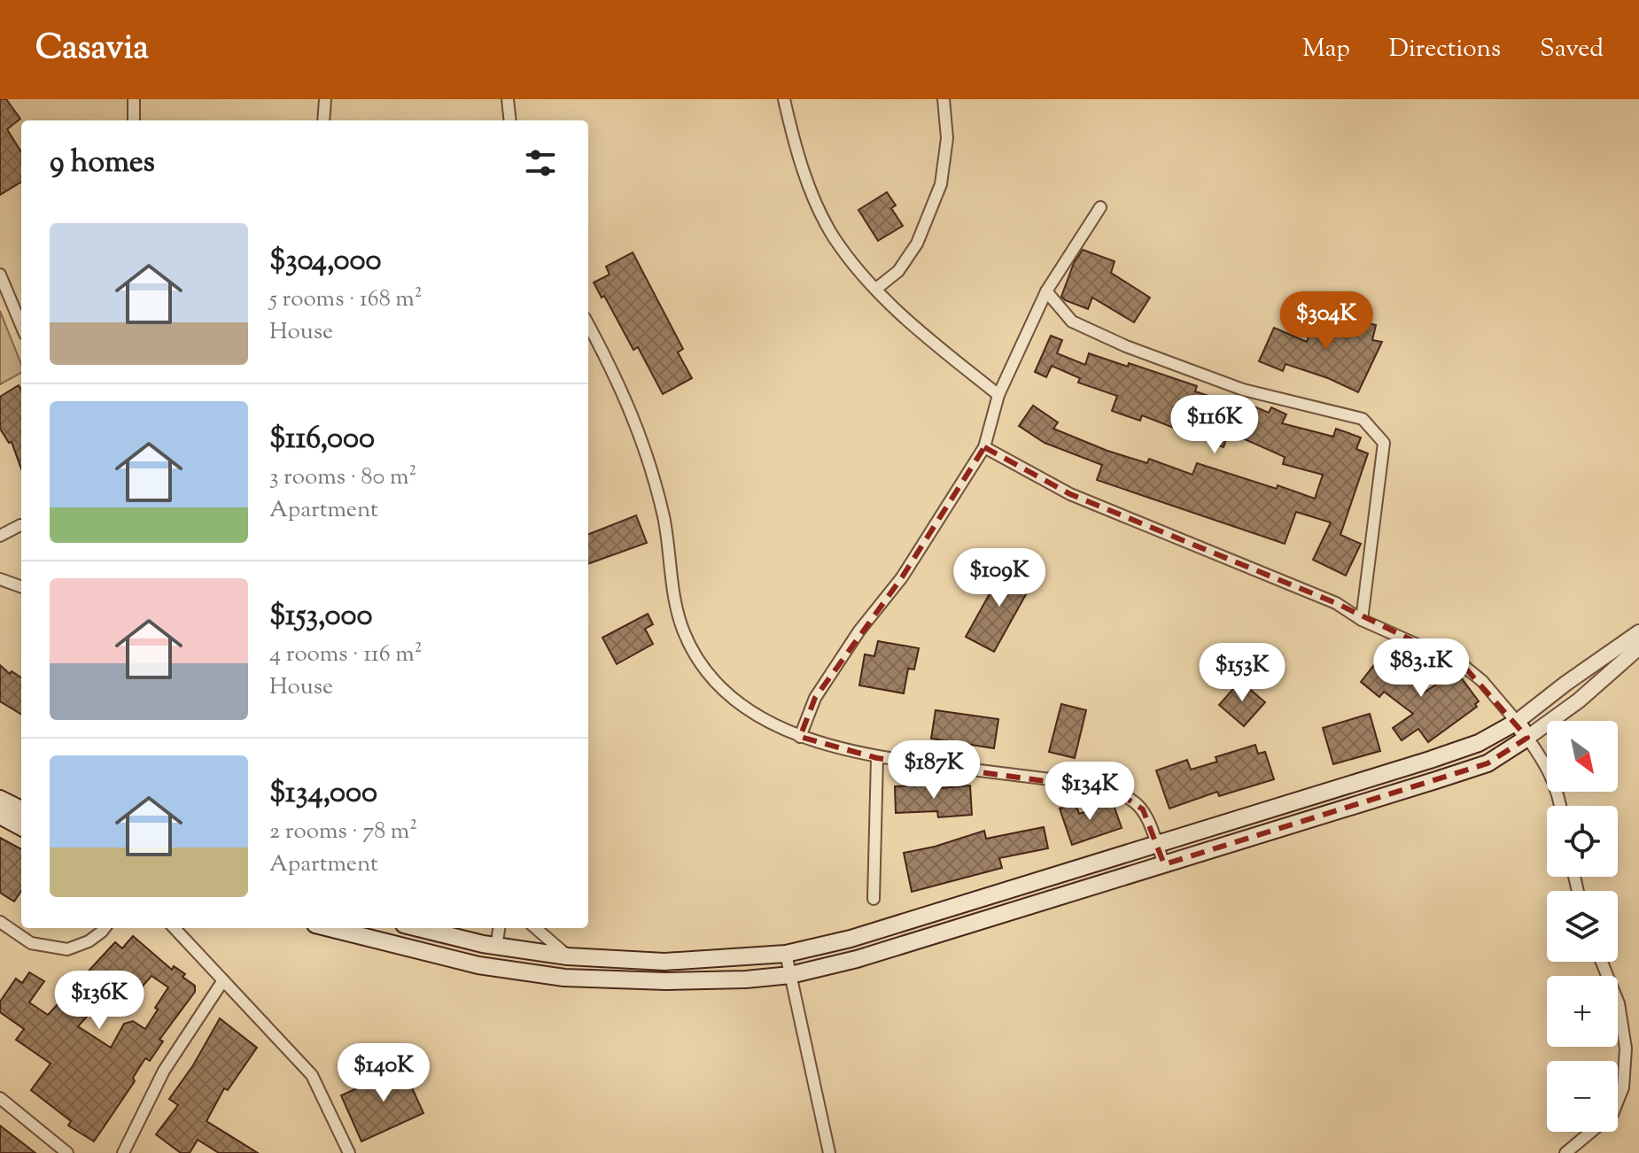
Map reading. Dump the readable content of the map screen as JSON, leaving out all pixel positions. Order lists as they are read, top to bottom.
{
  "north": "bottom right",
  "page": {
    "header": "Casavia",
    "nav": ["Map", "Directions", "Saved"],
    "heading": "9 homes",
    "list": [
      {
        "name": "$304,000",
        "note": "5 rooms · 168 m² · House"
      },
      {
        "name": "$116,000",
        "note": "3 rooms · 80 m² · Apartment"
      },
      {
        "name": "$153,000",
        "note": "4 rooms · 116 m² · House"
      },
      {
        "name": "$134,000",
        "note": "2 rooms · 78 m² · Apartment"
      }
    ],
    "price": [
      "$304K",
      "$116K",
      "$109K",
      "$83.1K",
      "$153K",
      "$187K",
      "$134K",
      "$136K",
      "$140K"
    ],
    "map_buttons": ["+", "−"]
  }
}
